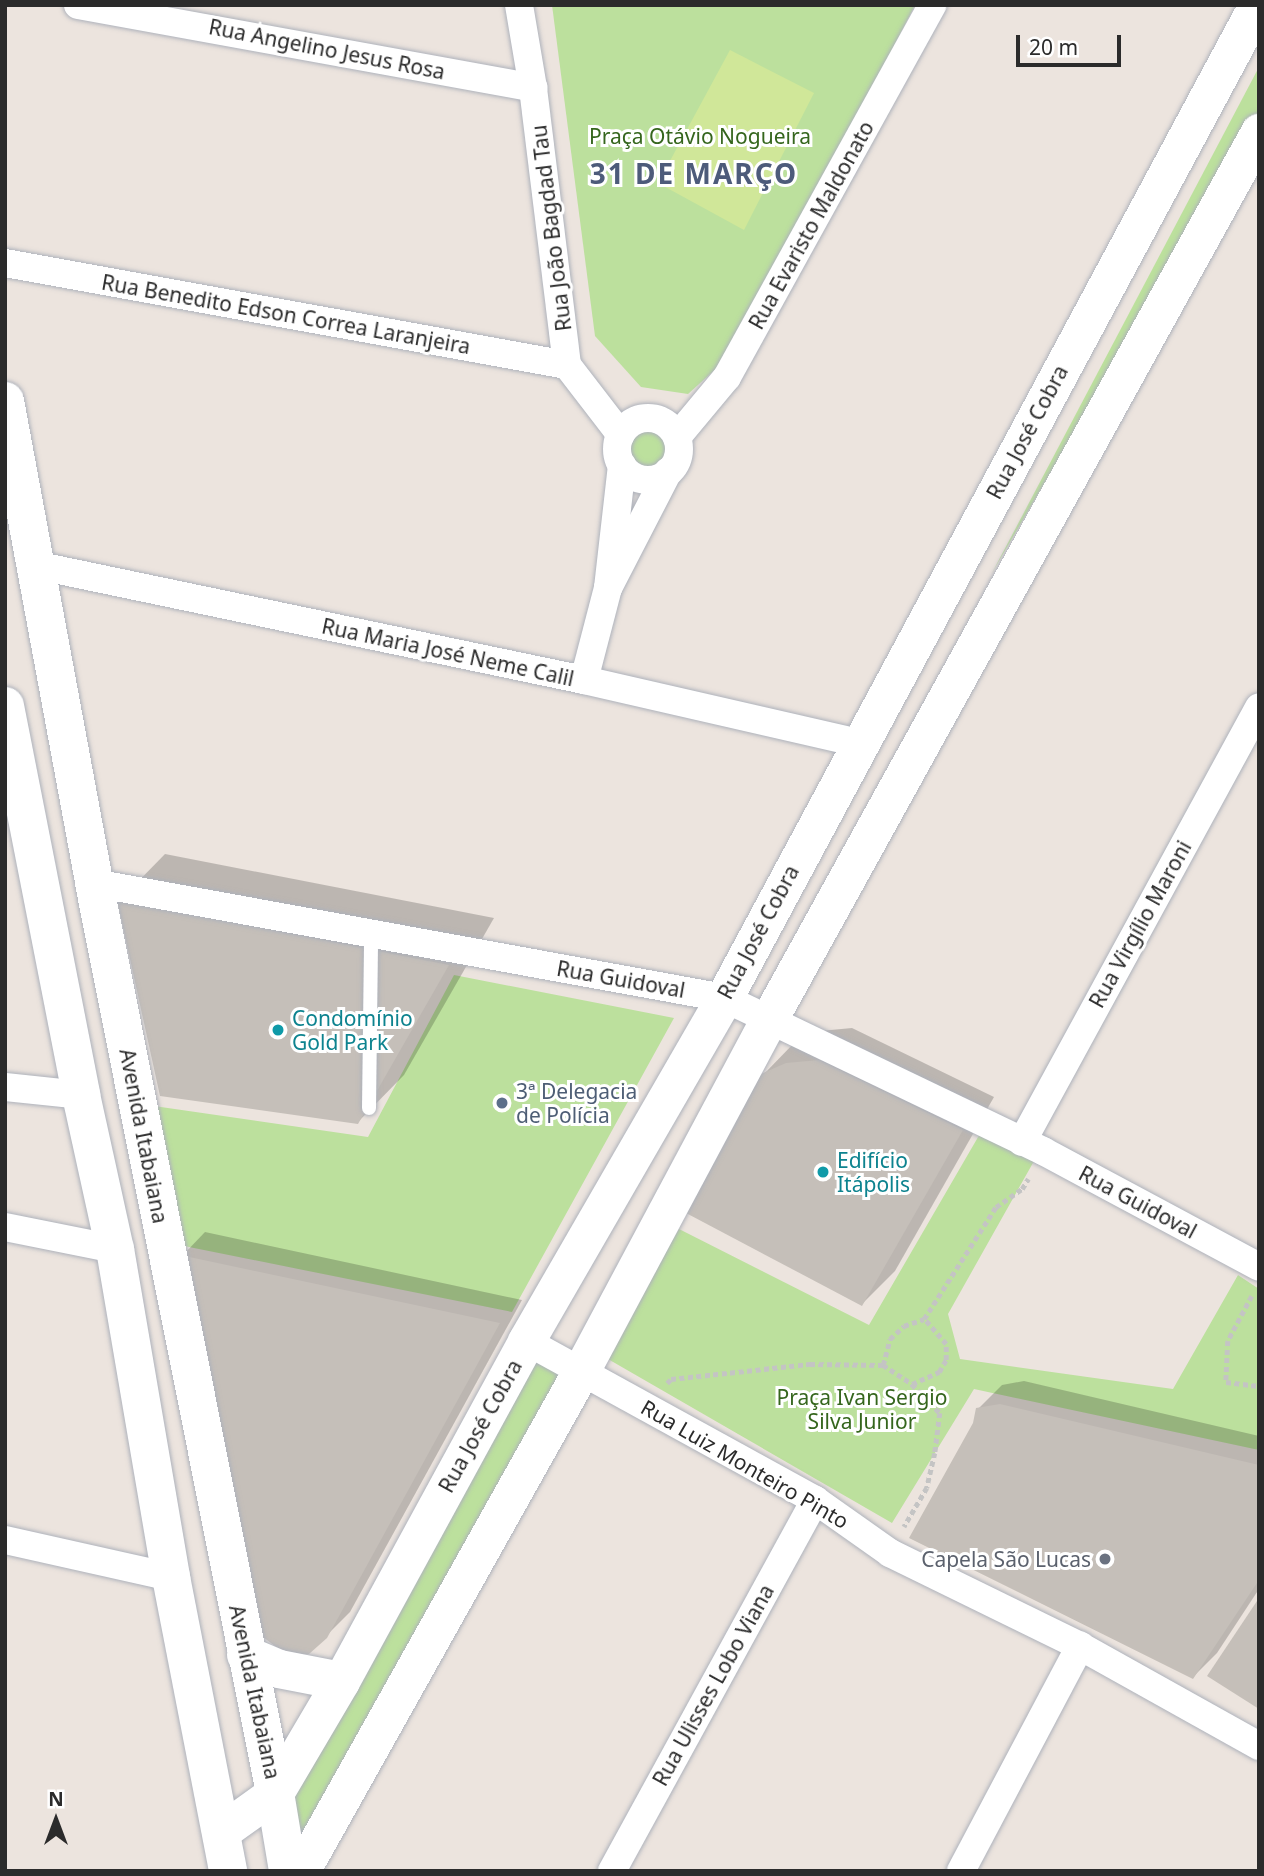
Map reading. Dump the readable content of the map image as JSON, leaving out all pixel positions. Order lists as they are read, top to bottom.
{
  "streets": {
    "main road": ["Avenida Itabaiana"],
    "street": [
      "Rua Angelino Jesus Rosa",
      "Rua Evaristo Maldonato",
      "Rua João Bagdad Tau",
      "Rua Benedito Edson Correa Laranjeira",
      "Rua José Cobra",
      "Rua Maria José Neme Calil",
      "Rua Virgílio Maroni",
      "Rua Guidoval",
      "Rua Luiz Monteiro Pinto",
      "Rua Ulisses Lobo Viana"
    ]
  },
  "crossings": [
    ["Rua Angelino Jesus Rosa", "Rua João Bagdad Tau"],
    ["Rua João Bagdad Tau", "Rua Benedito Edson Correa Laranjeira"],
    ["Rua José Cobra", "Rua Maria José Neme Calil"],
    ["Rua José Cobra", "Rua Guidoval"],
    ["Rua José Cobra", "Avenida Itabaiana"],
    ["Rua José Cobra", "Rua Luiz Monteiro Pinto"],
    ["Rua Maria José Neme Calil", "Avenida Itabaiana"],
    ["Rua Virgílio Maroni", "Rua Guidoval"],
    ["Rua Guidoval", "Avenida Itabaiana"],
    ["Rua Luiz Monteiro Pinto", "Rua Ulisses Lobo Viana"]
  ],
  "districts": ["31 DE MARÇO"],
  "parks": ["Praça Otávio Nogueira", "Praça Ivan Sergio Silva Junior"],
  "places": [
    "Condomínio Gold Park",
    "3ª Delegacia de Polícia",
    "Edifício Itápolis",
    "Capela São Lucas"
  ],
  "scale_bar": "20 m",
  "north": "top"
}
